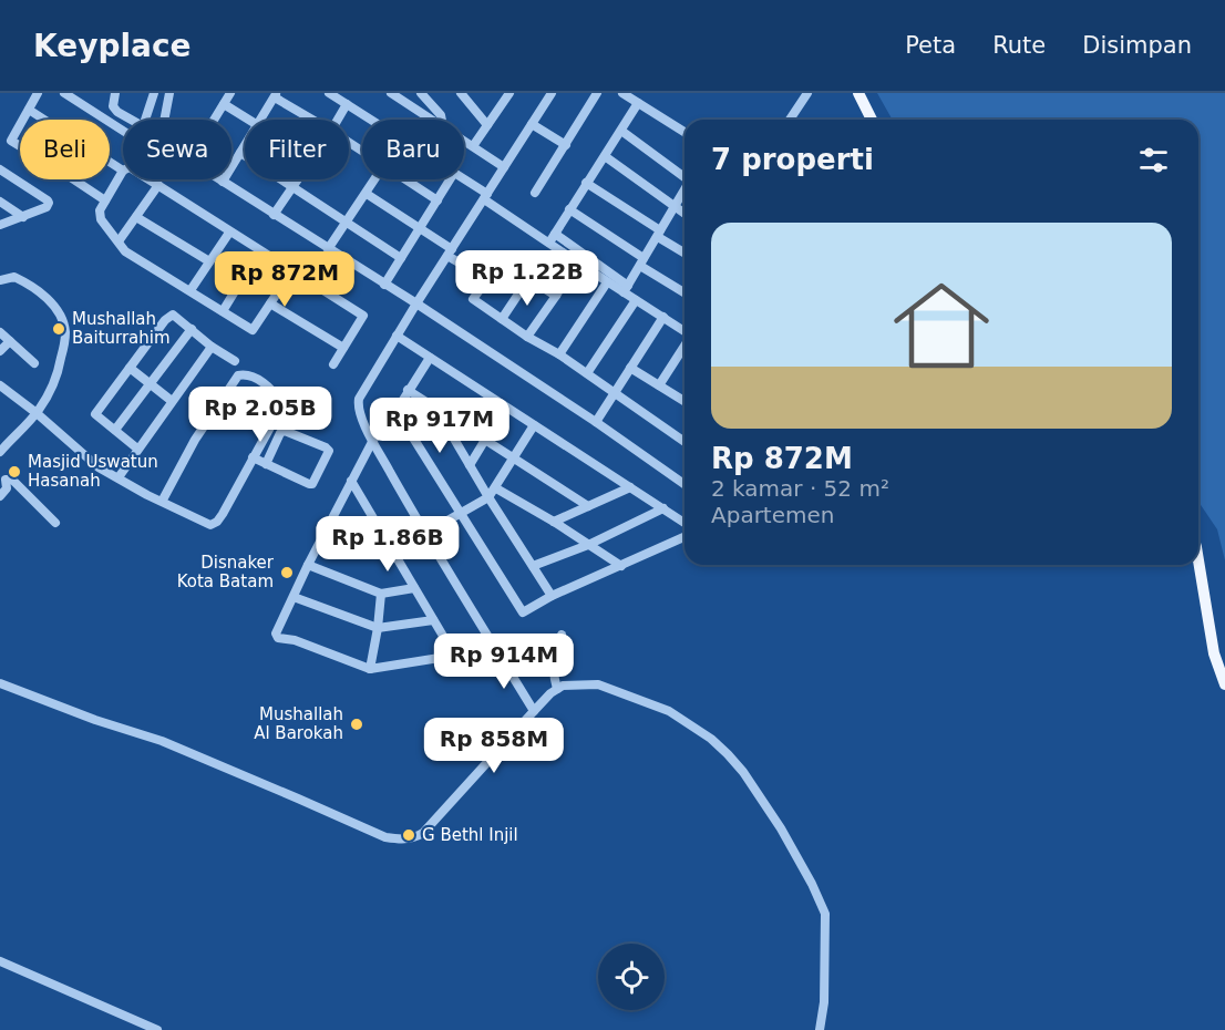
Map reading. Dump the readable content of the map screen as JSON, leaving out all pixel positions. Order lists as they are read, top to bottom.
{
  "places": [
    "Mushallah Baiturrahim",
    "Masjid Uswatun Hasanah",
    "Disnaker Kota Batam",
    "Mushallah Al Barokah",
    "G Bethl Injil"
  ],
  "page": {
    "header": "Keyplace",
    "nav": ["Peta", "Rute", "Disimpan"],
    "chip": [
      "Beli",
      "Sewa",
      "Filter",
      "Baru"
    ],
    "heading": "7 properti",
    "list": [
      {
        "name": "Rp 872M",
        "note": "2 kamar · 52 m² · Apartemen"
      }
    ],
    "price": [
      "Rp 1.22B",
      "Rp 872M",
      "Rp 2.05B",
      "Rp 917M",
      "Rp 1.86B",
      "Rp 914M",
      "Rp 858M"
    ]
  }
}
